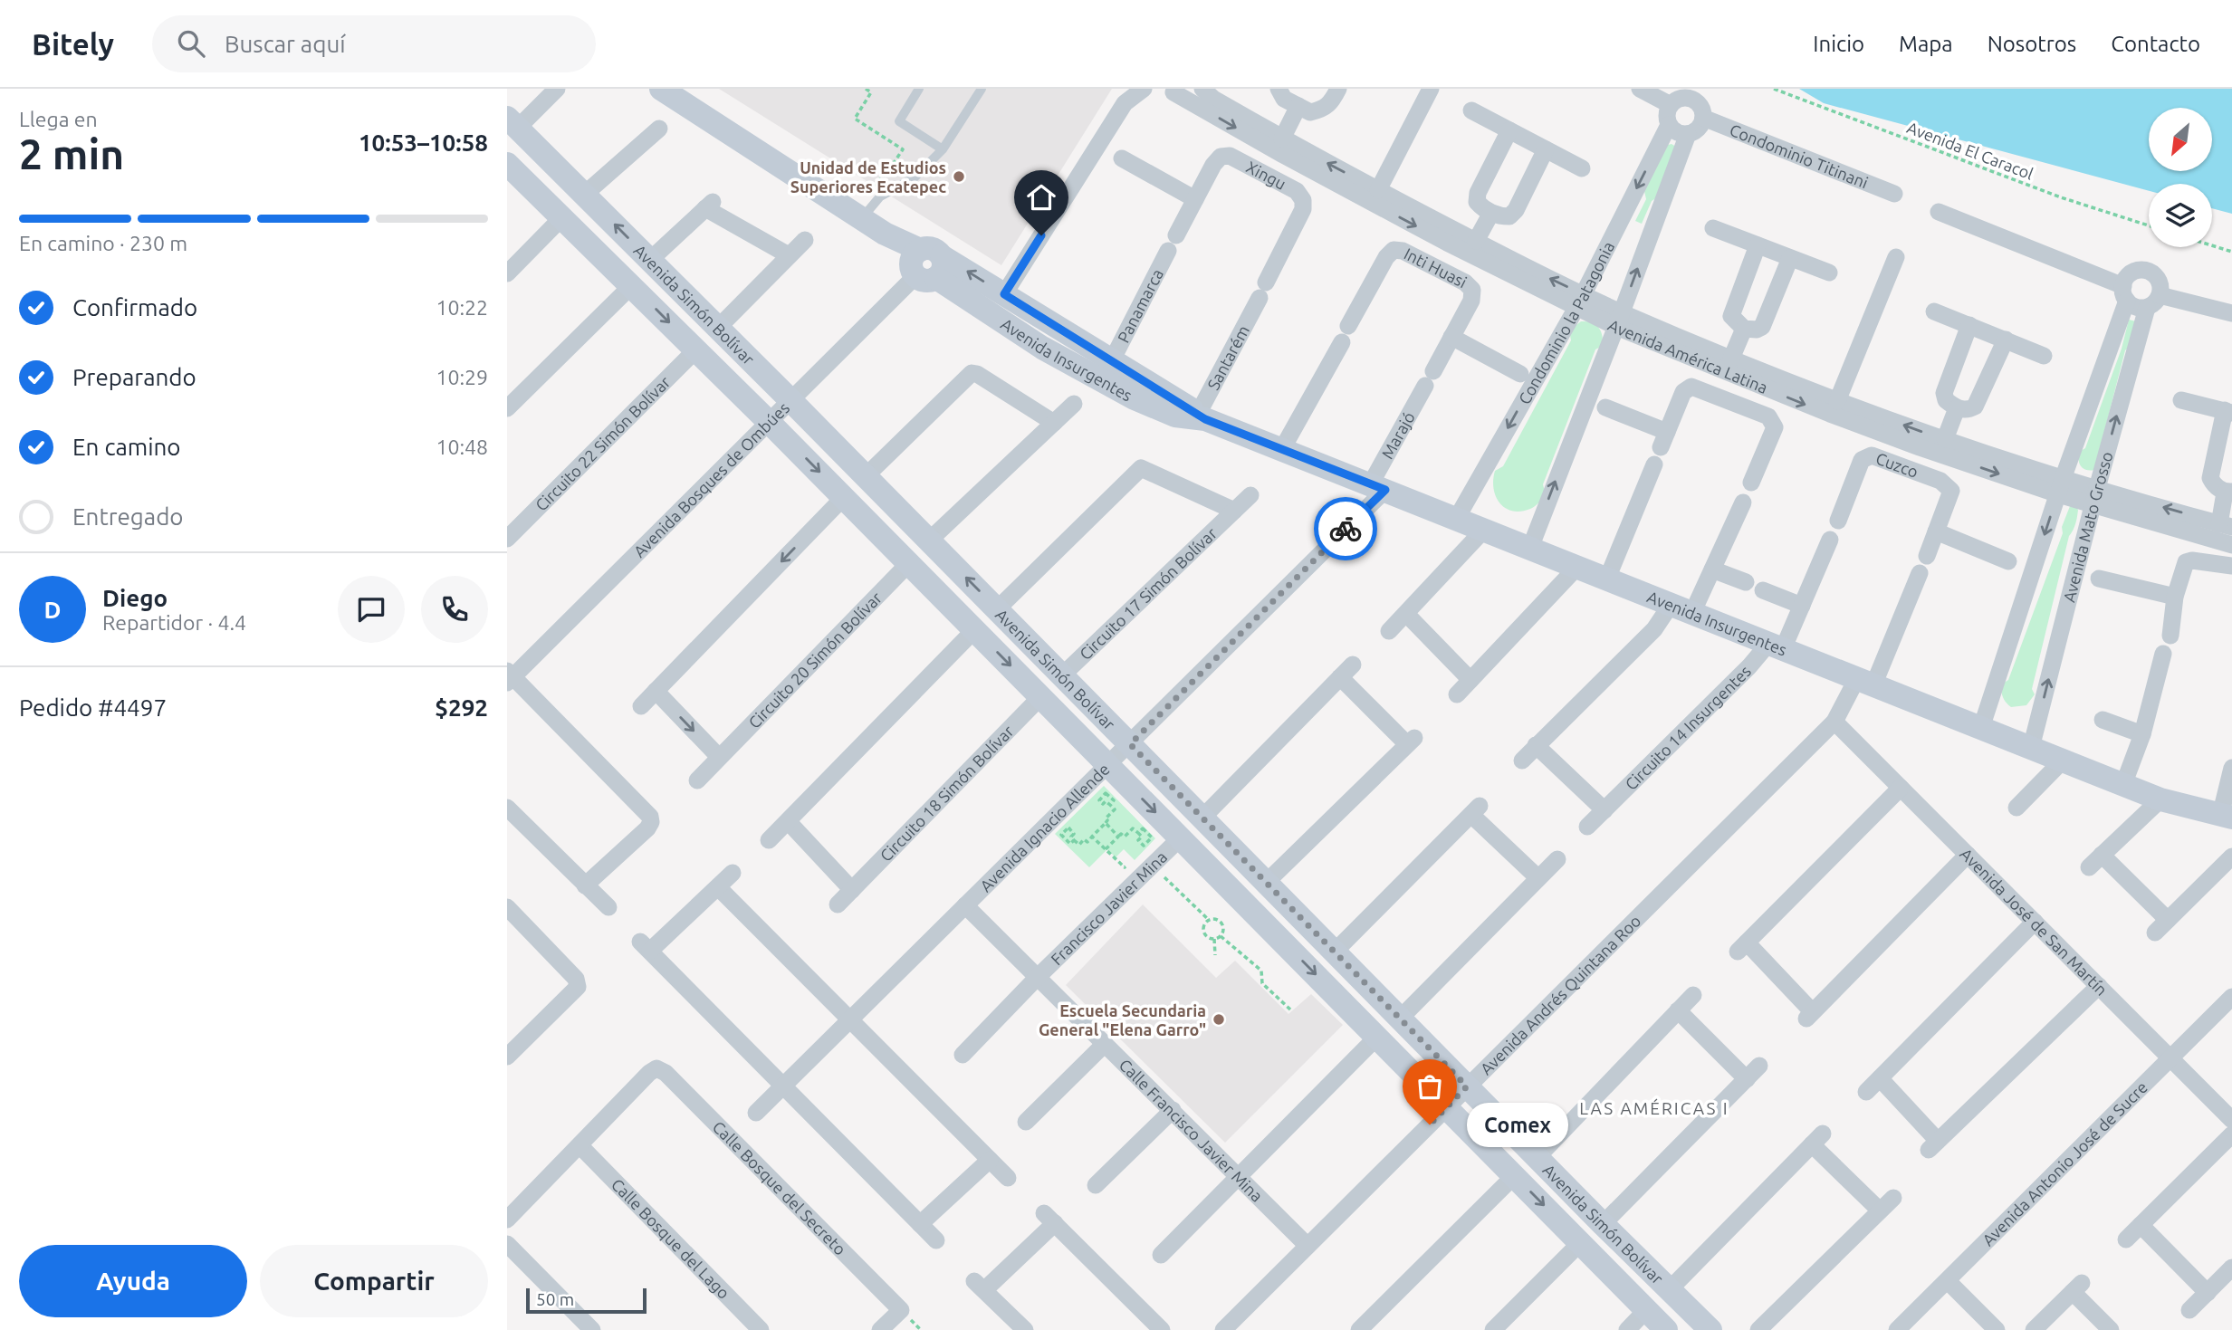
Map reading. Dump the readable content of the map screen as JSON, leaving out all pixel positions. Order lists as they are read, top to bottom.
{
  "streets": {
    "main road": ["Avenida Simón Bolívar", "Avenida Insurgentes"],
    "street": [
      "Condominio Titinani",
      "Xingu",
      "Inti Huasi",
      "Panamarca",
      "Condominio la Patagonia",
      "Avenida América Latina",
      "Santarém",
      "Marajó",
      "Circuito 22 Simón Bolívar",
      "Cuzco",
      "Avenida Bosques de Ombúes",
      "Avenida Mato Grosso",
      "Circuito 17 Simón Bolívar",
      "Circuito 20 Simón Bolívar",
      "Circuito 14 Insurgentes",
      "Circuito 18 Simón Bolívar",
      "Avenida Ignacio Allende",
      "Francisco Javier Mina",
      "Avenida José de San Martín",
      "Avenida Andrés Quintana Roo",
      "Calle Francisco Javier Mina",
      "Avenida Antonio José de Sucre",
      "Calle Bosque del Secreto",
      "Calle Bosque del Lago"
    ],
    "path": ["Avenida El Caracol"]
  },
  "crossings": [
    ["Condominio Titinani", "Condominio la Patagonia"],
    ["Xingu", "Panamarca"],
    ["Xingu", "Santarém"],
    ["Inti Huasi", "Avenida Insurgentes"],
    ["Inti Huasi", "Marajó"],
    ["Avenida Simón Bolívar", "Circuito 22 Simón Bolívar"],
    ["Avenida Simón Bolívar", "Avenida Bosques de Ombúes"],
    ["Avenida Simón Bolívar", "Circuito 17 Simón Bolívar"],
    ["Avenida Simón Bolívar", "Circuito 20 Simón Bolívar"],
    ["Avenida Simón Bolívar", "Circuito 18 Simón Bolívar"],
    ["Avenida Simón Bolívar", "Avenida Ignacio Allende"],
    ["Avenida Simón Bolívar", "Francisco Javier Mina"],
    ["Avenida Simón Bolívar", "Avenida Andrés Quintana Roo"],
    ["Panamarca", "Avenida Insurgentes"],
    ["Condominio la Patagonia", "Avenida América Latina"],
    ["Condominio la Patagonia", "Avenida Insurgentes"],
    ["Avenida América Latina", "Avenida Mato Grosso"],
    ["Santarém", "Avenida Insurgentes"],
    ["Avenida Insurgentes", "Marajó"],
    ["Avenida Insurgentes", "Avenida Bosques de Ombúes"],
    ["Avenida Insurgentes", "Avenida Mato Grosso"],
    ["Avenida Insurgentes", "Circuito 14 Insurgentes"],
    ["Avenida Insurgentes", "Avenida Ignacio Allende"],
    ["Avenida Insurgentes", "Avenida Andrés Quintana Roo"],
    ["Marajó", "Avenida Ignacio Allende"],
    ["Avenida Ignacio Allende", "Calle Francisco Javier Mina"],
    ["Francisco Javier Mina", "Calle Francisco Javier Mina"],
    ["Avenida José de San Martín", "Avenida Andrés Quintana Roo"],
    ["Avenida José de San Martín", "Avenida Antonio José de Sucre"],
    ["Avenida Andrés Quintana Roo", "Calle Francisco Javier Mina"],
    ["Calle Bosque del Secreto", "Calle Bosque del Lago"]
  ],
  "districts": ["LAS AMÉRICAS I"],
  "places": ["Unidad de Estudios Superiores Ecatepec", "Escuela Secundaria General \"Elena Garro\"", "Comex"],
  "scale_bar": "50 m",
  "north": "bottom left",
  "page": {
    "header": "Bitely",
    "search": "Buscar aquí",
    "nav": [
      "Inicio",
      "Mapa",
      "Nosotros",
      "Contacto"
    ],
    "heading": ["2 min", "Llega en", "10:53–10:58"],
    "panel": [
      "Diego",
      "Repartidor · 4.4",
      "Pedido #4497",
      "$292"
    ],
    "bar": "En camino · 230 m",
    "list": [
      ["Confirmado", "10:22"],
      ["Preparando", "10:29"],
      ["En camino", "10:48"],
      "Entregado"
    ],
    "round": "D",
    "bubble": "Comex",
    "buttons": ["Ayuda", "Compartir"],
    "scale": "50 m"
  }
}
